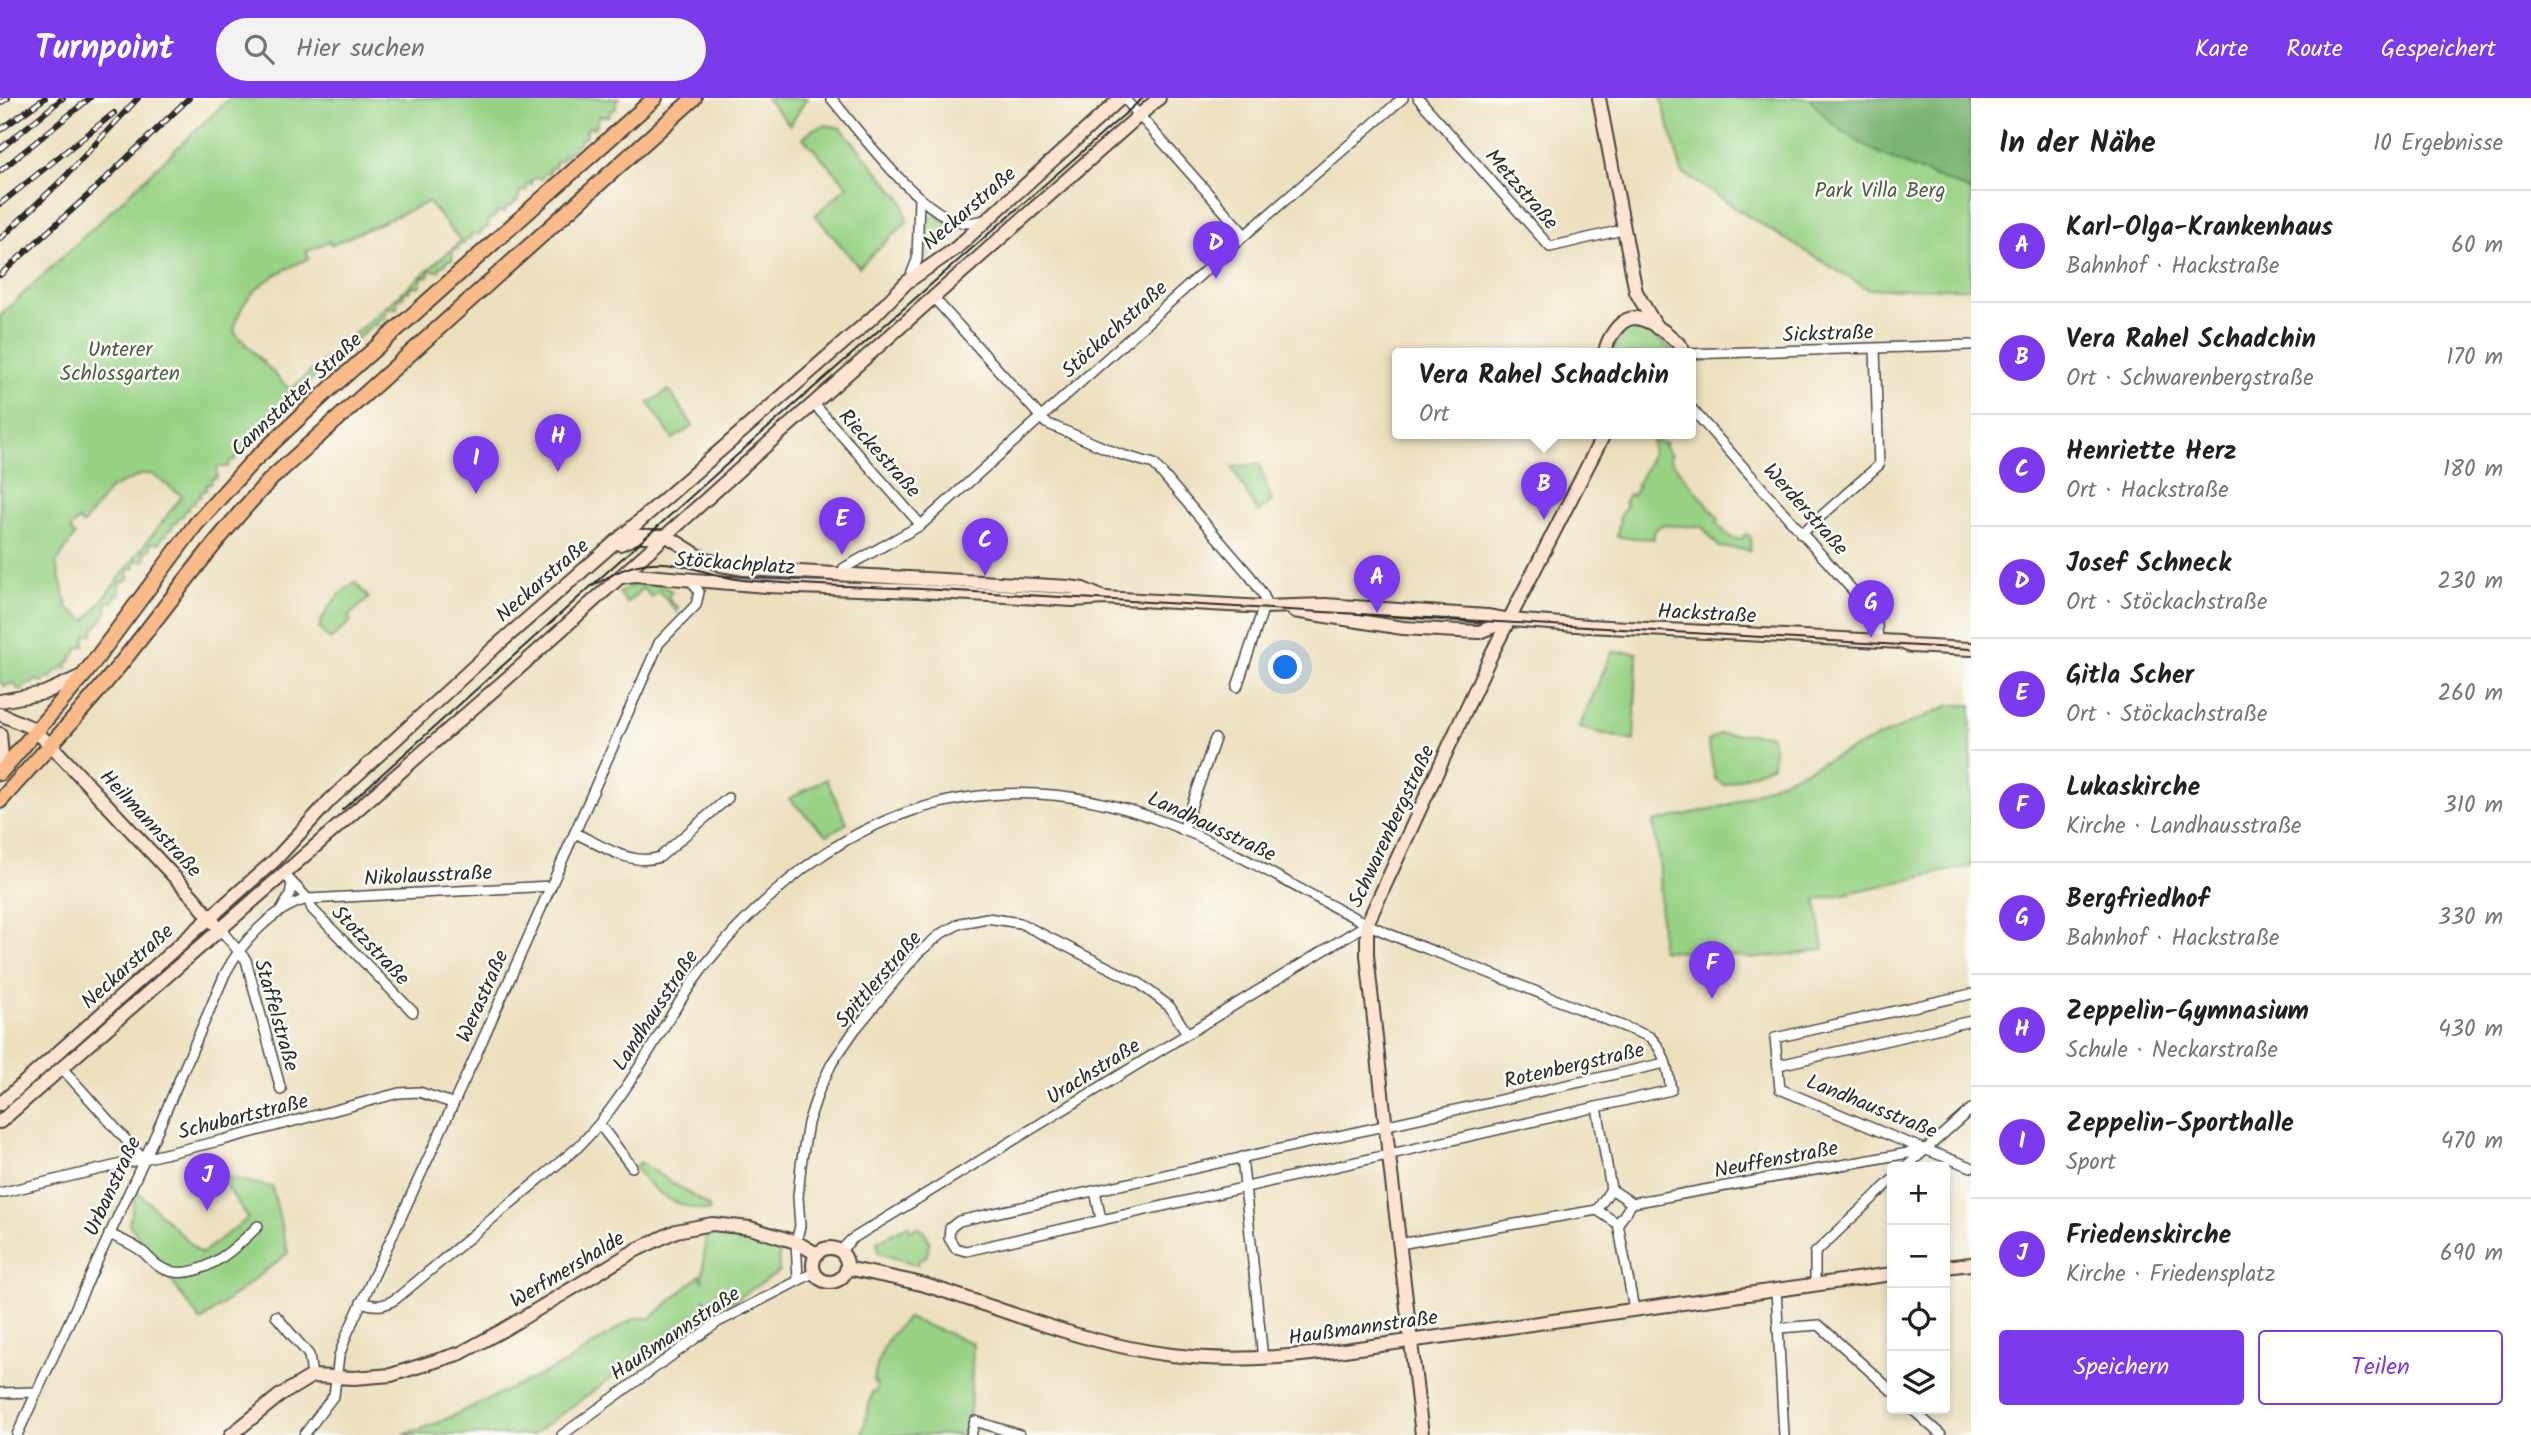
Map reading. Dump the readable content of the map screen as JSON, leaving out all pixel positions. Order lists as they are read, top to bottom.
{
  "streets": {
    "main road": ["Cannstatter Straße"],
    "street": [
      "Metzstraße",
      "Neckarstraße",
      "Stöckachstraße",
      "Sickstraße",
      "Rieckestraße",
      "Werderstraße",
      "Stöckachplatz",
      "Hackstraße",
      "Heilmannstraße",
      "Landhausstraße",
      "Schwarenbergstraße",
      "Nikolausstraße",
      "Stotzstraße",
      "Spittlerstraße",
      "Werastraße",
      "Staffelstraße",
      "Rotenbergstraße",
      "Urachstraße",
      "Schubartstraße",
      "Neuffenstraße",
      "Urbanstraße",
      "Werfmershalde",
      "Haußmannstraße"
    ]
  },
  "crossings": [
    ["Neckarstraße", "Rieckestraße"],
    ["Neckarstraße", "Stöckachplatz"],
    ["Neckarstraße", "Hackstraße"],
    ["Neckarstraße", "Heilmannstraße"],
    ["Neckarstraße", "Nikolausstraße"],
    ["Neckarstraße", "Stotzstraße"],
    ["Neckarstraße", "Staffelstraße"],
    ["Neckarstraße", "Urbanstraße"],
    ["Stöckachstraße", "Rieckestraße"],
    ["Stöckachstraße", "Hackstraße"],
    ["Cannstatter Straße", "Heilmannstraße"],
    ["Werderstraße", "Hackstraße"],
    ["Stöckachplatz", "Hackstraße"],
    ["Stöckachplatz", "Werastraße"],
    ["Hackstraße", "Schwarenbergstraße"],
    ["Landhausstraße", "Schwarenbergstraße"],
    ["Landhausstraße", "Werastraße"],
    ["Landhausstraße", "Rotenbergstraße"],
    ["Landhausstraße", "Urachstraße"],
    ["Landhausstraße", "Neuffenstraße"],
    ["Schwarenbergstraße", "Rotenbergstraße"],
    ["Schwarenbergstraße", "Urachstraße"],
    ["Schwarenbergstraße", "Haußmannstraße"],
    ["Nikolausstraße", "Stotzstraße"],
    ["Nikolausstraße", "Werastraße"],
    ["Spittlerstraße", "Urachstraße"],
    ["Spittlerstraße", "Werfmershalde"],
    ["Spittlerstraße", "Haußmannstraße"],
    ["Werastraße", "Schubartstraße"],
    ["Werastraße", "Werfmershalde"],
    ["Staffelstraße", "Urbanstraße"],
    ["Urachstraße", "Werfmershalde"],
    ["Urachstraße", "Haußmannstraße"],
    ["Schubartstraße", "Urbanstraße"],
    ["Werfmershalde", "Haußmannstraße"]
  ],
  "parks": ["Park Villa Berg", "Unterer Schlossgarten"],
  "page": {
    "header": "Turnpoint",
    "search": "Hier suchen",
    "nav": ["Karte", "Route", "Gespeichert"],
    "heading": ["In der Nähe", "10 Ergebnisse"],
    "list": [
      {
        "mark": "A",
        "name": "Karl-Olga-Krankenhaus",
        "note": "Bahnhof · Hackstraße",
        "value": "60 m"
      },
      {
        "mark": "B",
        "name": "Vera Rahel Schadchin",
        "note": "Ort · Schwarenbergstraße",
        "value": "170 m"
      },
      {
        "mark": "C",
        "name": "Henriette Herz",
        "note": "Ort · Hackstraße",
        "value": "180 m"
      },
      {
        "mark": "D",
        "name": "Josef Schneck",
        "note": "Ort · Stöckachstraße",
        "value": "230 m"
      },
      {
        "mark": "E",
        "name": "Gitla Scher",
        "note": "Ort · Stöckachstraße",
        "value": "260 m"
      },
      {
        "mark": "F",
        "name": "Lukaskirche",
        "note": "Kirche · Landhausstraße",
        "value": "310 m"
      },
      {
        "mark": "G",
        "name": "Bergfriedhof",
        "note": "Bahnhof · Hackstraße",
        "value": "330 m"
      },
      {
        "mark": "H",
        "name": "Zeppelin-Gymnasium",
        "note": "Schule · Neckarstraße",
        "value": "430 m"
      },
      {
        "mark": "I",
        "name": "Zeppelin-Sporthalle",
        "note": "Sport",
        "value": "470 m"
      },
      {
        "mark": "J",
        "name": "Friedenskirche",
        "note": "Kirche · Friedensplatz",
        "value": "690 m"
      }
    ],
    "pins": [
      "D",
      "H",
      "I",
      "B",
      "E",
      "C",
      "A",
      "G",
      "F",
      "J"
    ],
    "popup": ["Vera Rahel Schadchin", "Ort"],
    "map_buttons": ["+", "−"],
    "buttons": ["Speichern", "Teilen"]
  }
}
